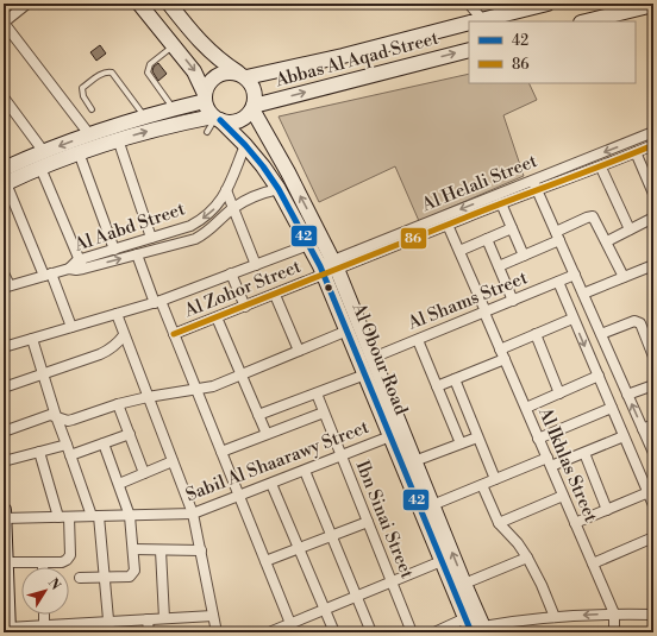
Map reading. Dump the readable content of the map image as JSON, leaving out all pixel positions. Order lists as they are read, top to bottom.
{
  "streets": {
    "street": [
      "Abbas Al Aqad Street",
      "Al Helali Street",
      "Al Aabd Street",
      "Al Zohor Street",
      "Al Shams Street",
      "Al Obour Road",
      "Sabil Al Shaarawy Street",
      "Al Ikhlas Street",
      "Ibn Sinai Street"
    ]
  },
  "crossings": [
    ["Abbas Al Aqad Street", "Al Obour Road"],
    ["Al Helali Street", "Al Zohor Street"],
    ["Al Helali Street", "Al Obour Road"],
    ["Al Helali Street", "Al Ikhlas Street"],
    ["Al Aabd Street", "Al Obour Road"],
    ["Al Zohor Street", "Al Obour Road"],
    ["Al Shams Street", "Al Obour Road"],
    ["Al Shams Street", "Al Ikhlas Street"],
    ["Al Obour Road", "Sabil Al Shaarawy Street"],
    ["Sabil Al Shaarawy Street", "Ibn Sinai Street"]
  ],
  "lines": ["transit line 42", "transit line 86"],
  "legend": ["42", "86"],
  "north": "top right"
}
